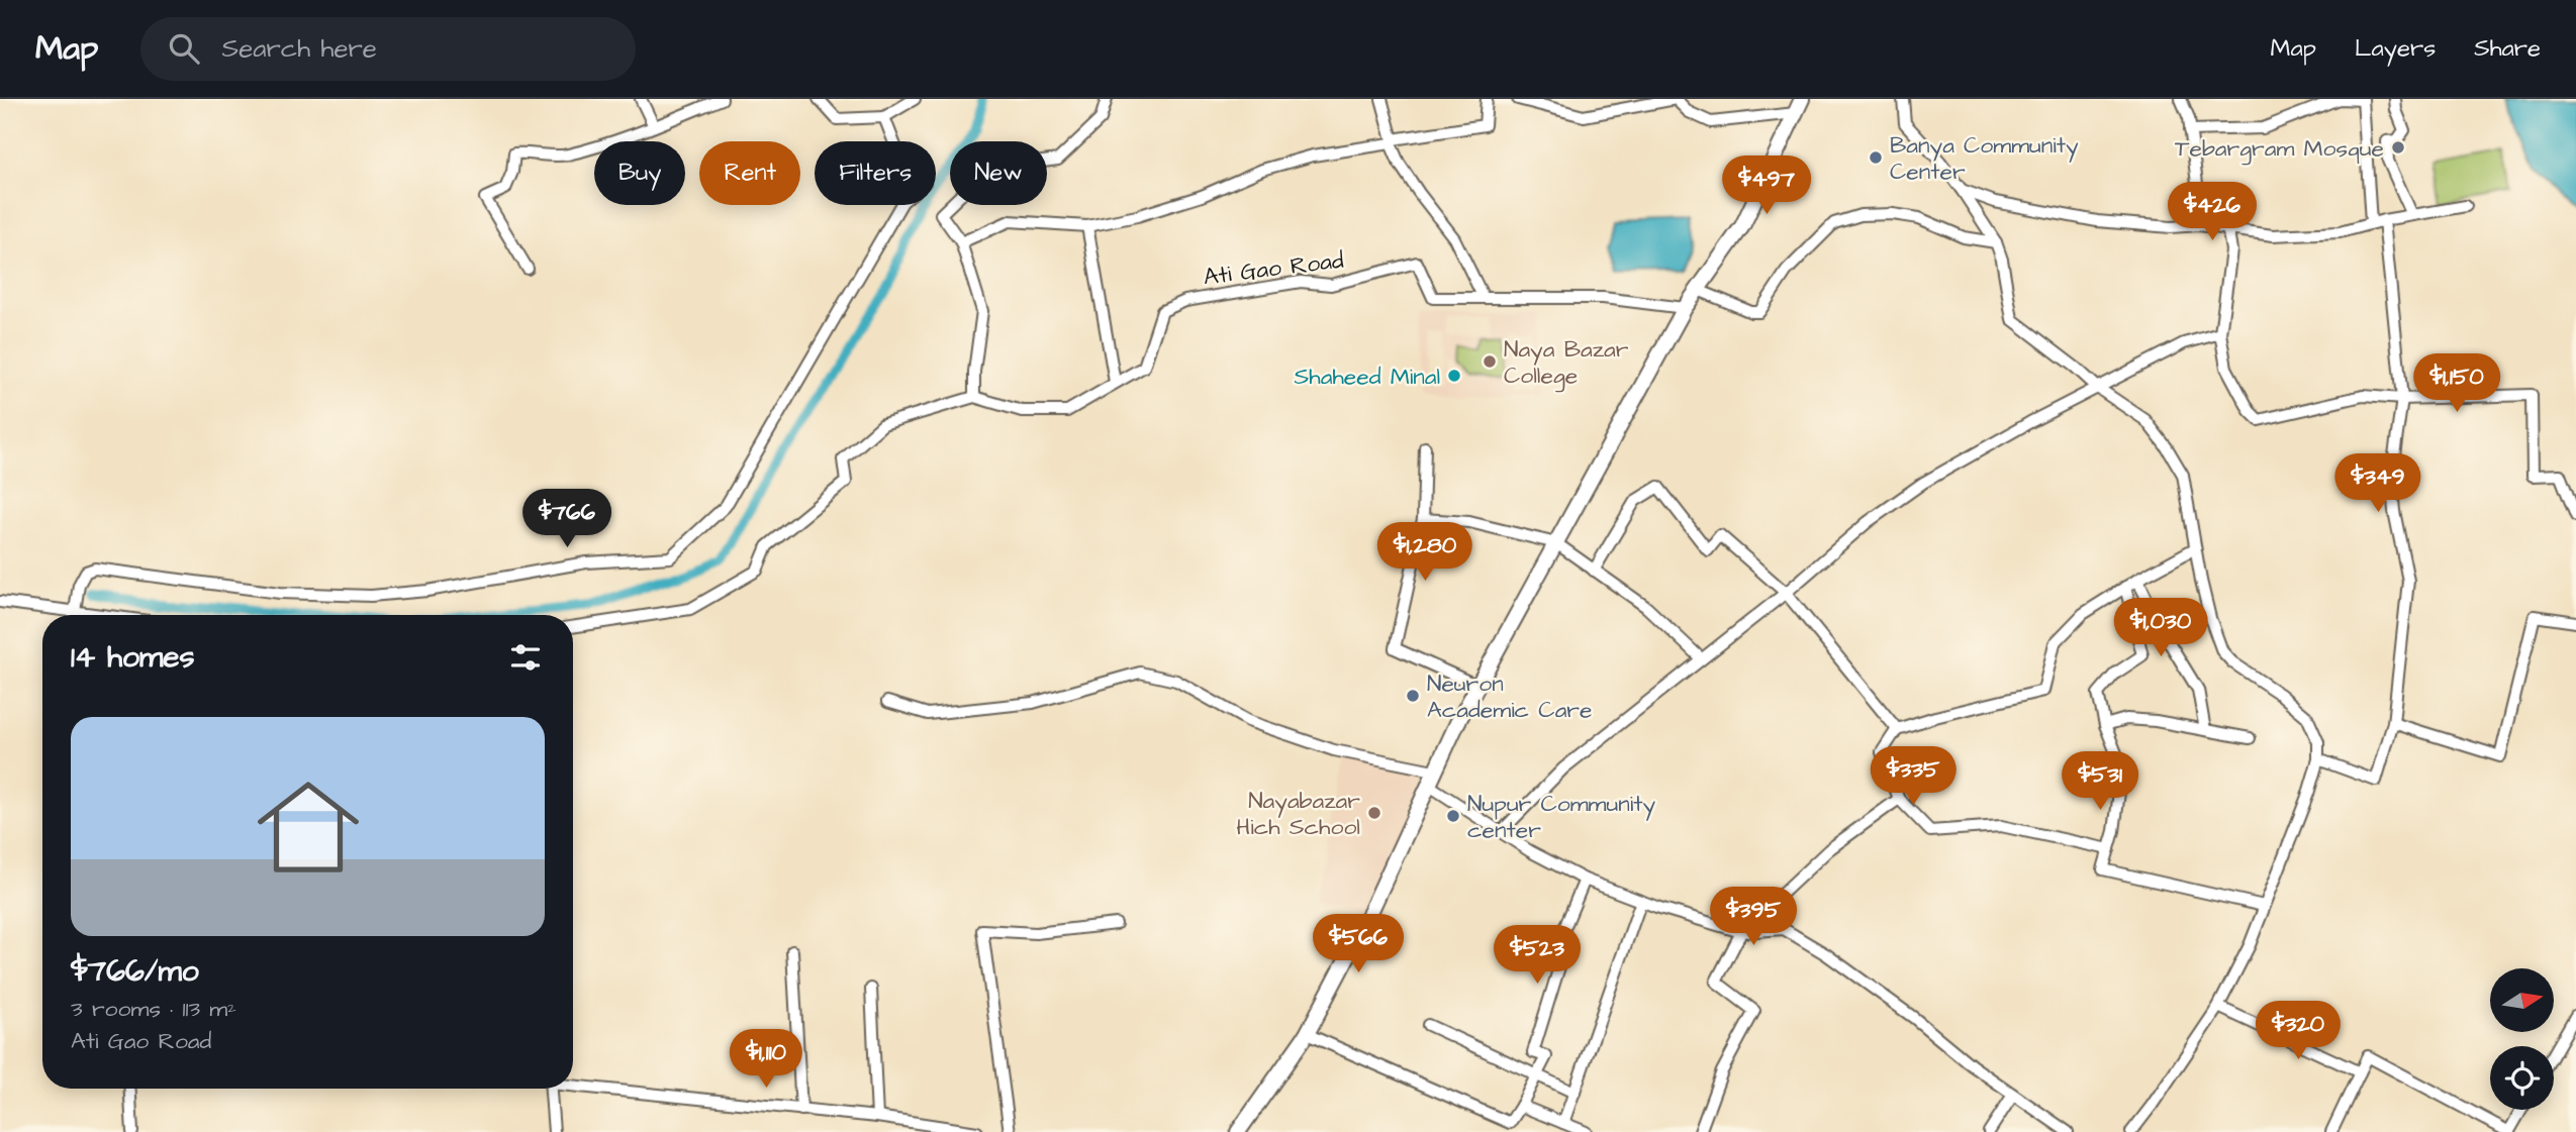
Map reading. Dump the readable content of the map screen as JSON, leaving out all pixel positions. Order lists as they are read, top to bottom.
{
  "streets": {
    "street": ["Ati Gao Road"]
  },
  "places": [
    "Tebargram Mosque",
    "Banya Community Center",
    "Naya Bazar College",
    "Shaheed Minal",
    "Neuron Academic Care",
    "Nayabazar Hich School",
    "Nupur Community center"
  ],
  "north": "right",
  "page": {
    "header": "Map",
    "search": "Search here",
    "nav": ["Map", "Layers", "Share"],
    "chip": [
      "Buy",
      "Rent",
      "Filters",
      "New"
    ],
    "price": [
      "$497",
      "$426",
      "$1,150",
      "$349",
      "$766",
      "$1,280",
      "$1,030",
      "$335",
      "$531",
      "$395",
      "$566",
      "$523",
      "$320",
      "$1,110"
    ],
    "heading": "14 homes",
    "list": [
      {
        "name": "$766/mo",
        "note": "3 rooms · 113 m² · Ati Gao Road"
      }
    ]
  }
}
